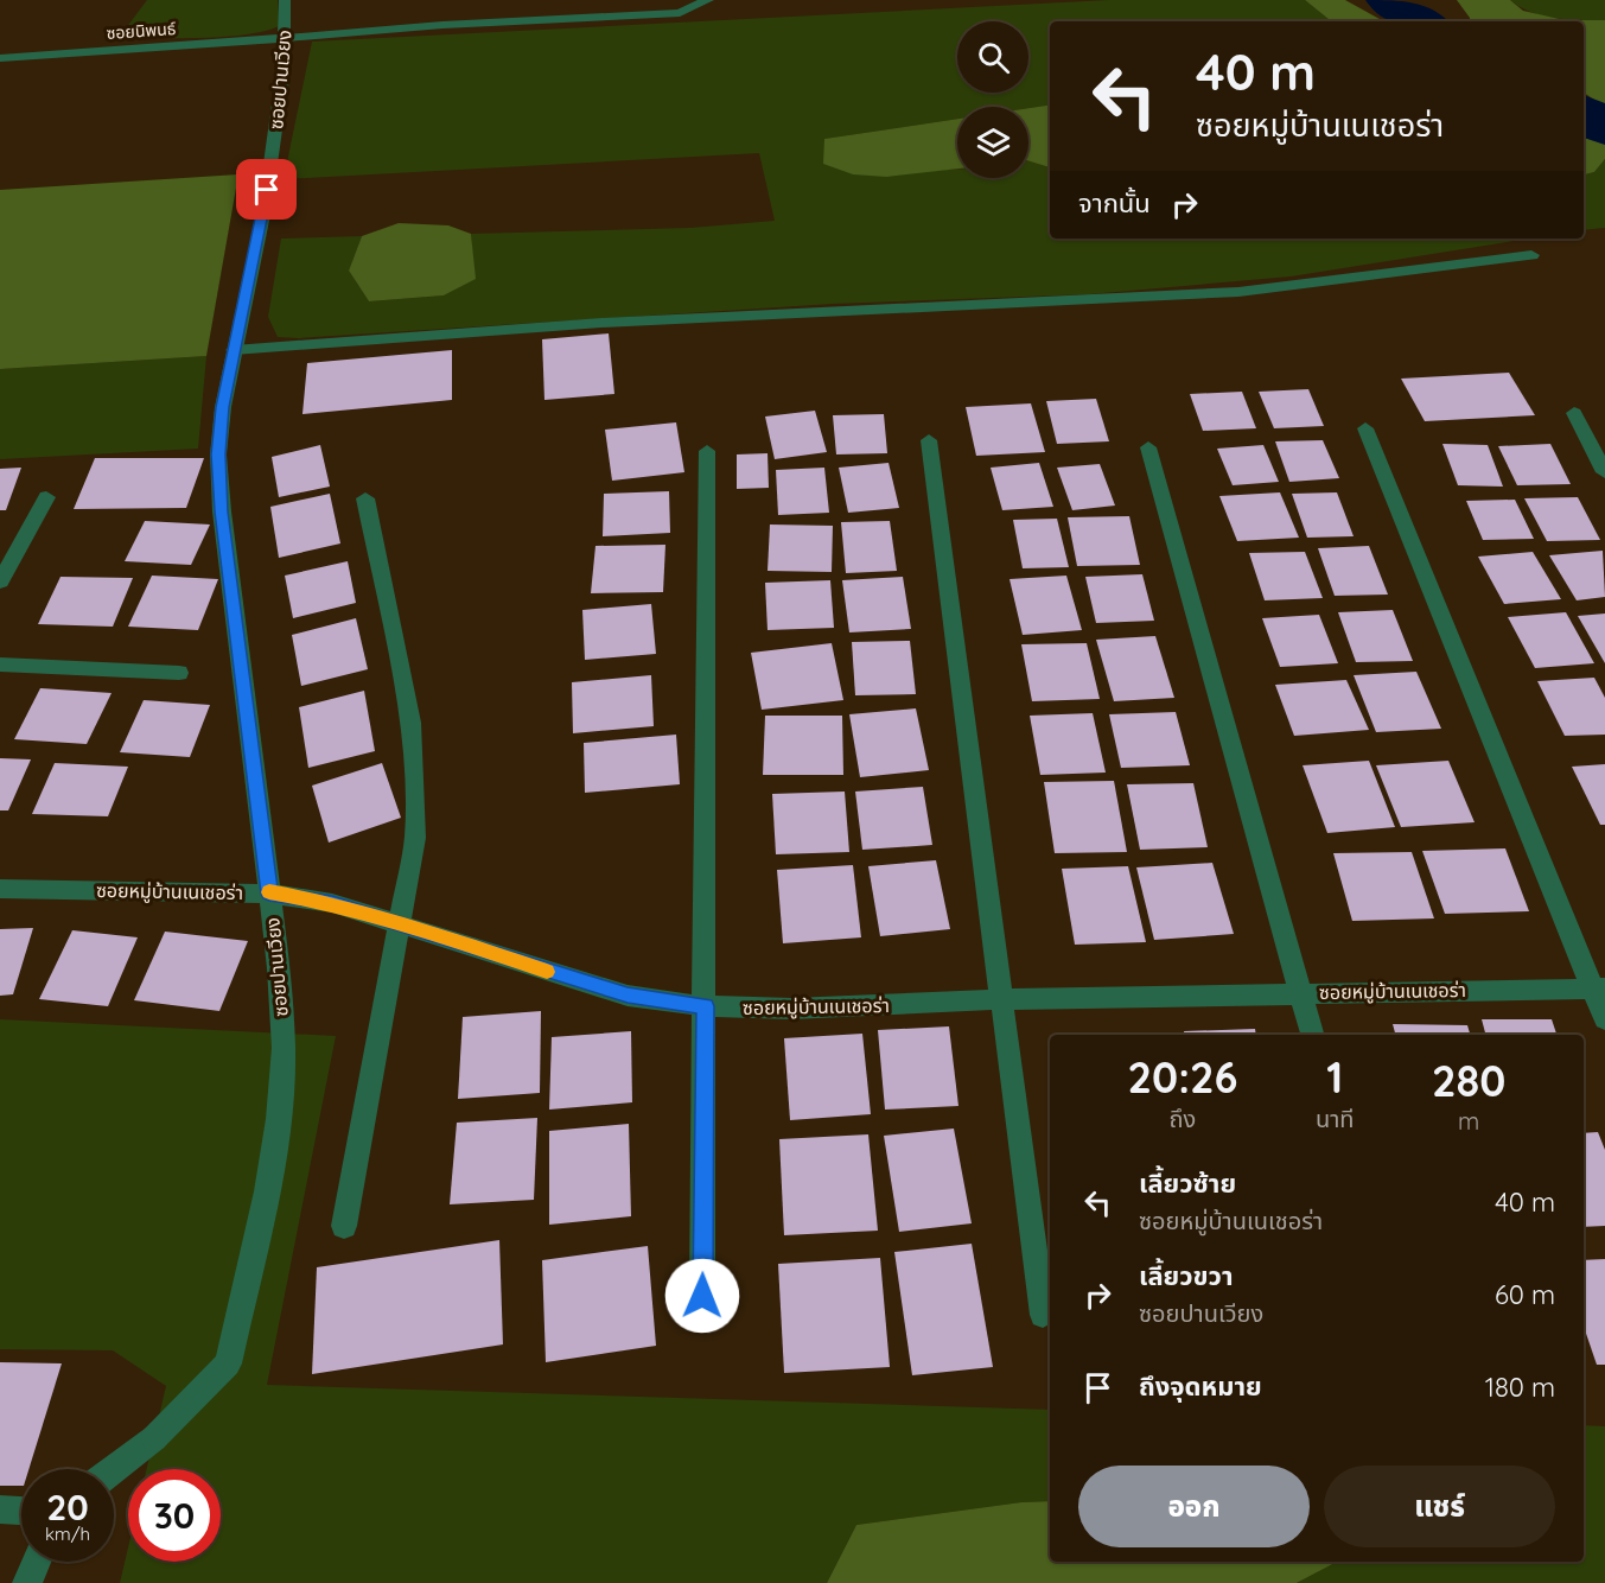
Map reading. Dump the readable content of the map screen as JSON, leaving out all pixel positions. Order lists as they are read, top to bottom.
{
  "streets": {
    "street": ["ซอยนิพนธ์", "ซอยปานเวียง", "ซอยหมู่บ้านเนเชอร่า"]
  },
  "crossings": [
    ["ซอยนิพนธ์", "ซอยปานเวียง"],
    ["ซอยปานเวียง", "ซอยหมู่บ้านเนเชอร่า"]
  ],
  "page": {
    "turn": ["40 m", "ซอยหมู่บ้านเนเชอร่า"],
    "then": "จากนั้น",
    "eta": [
      "20:26",
      "ถึง",
      "1",
      "นาที",
      "280",
      "m"
    ],
    "list": [
      {
        "name": "เลี้ยวซ้าย",
        "note": "ซอยหมู่บ้านเนเชอร่า",
        "value": "40 m"
      },
      {
        "name": "เลี้ยวขวา",
        "note": "ซอยปานเวียง",
        "value": "60 m"
      },
      {
        "name": "ถึงจุดหมาย",
        "value": "180 m"
      }
    ],
    "buttons": ["ออก", "แชร์"],
    "speed": "20 km/h",
    "limit": "30"
  }
}
